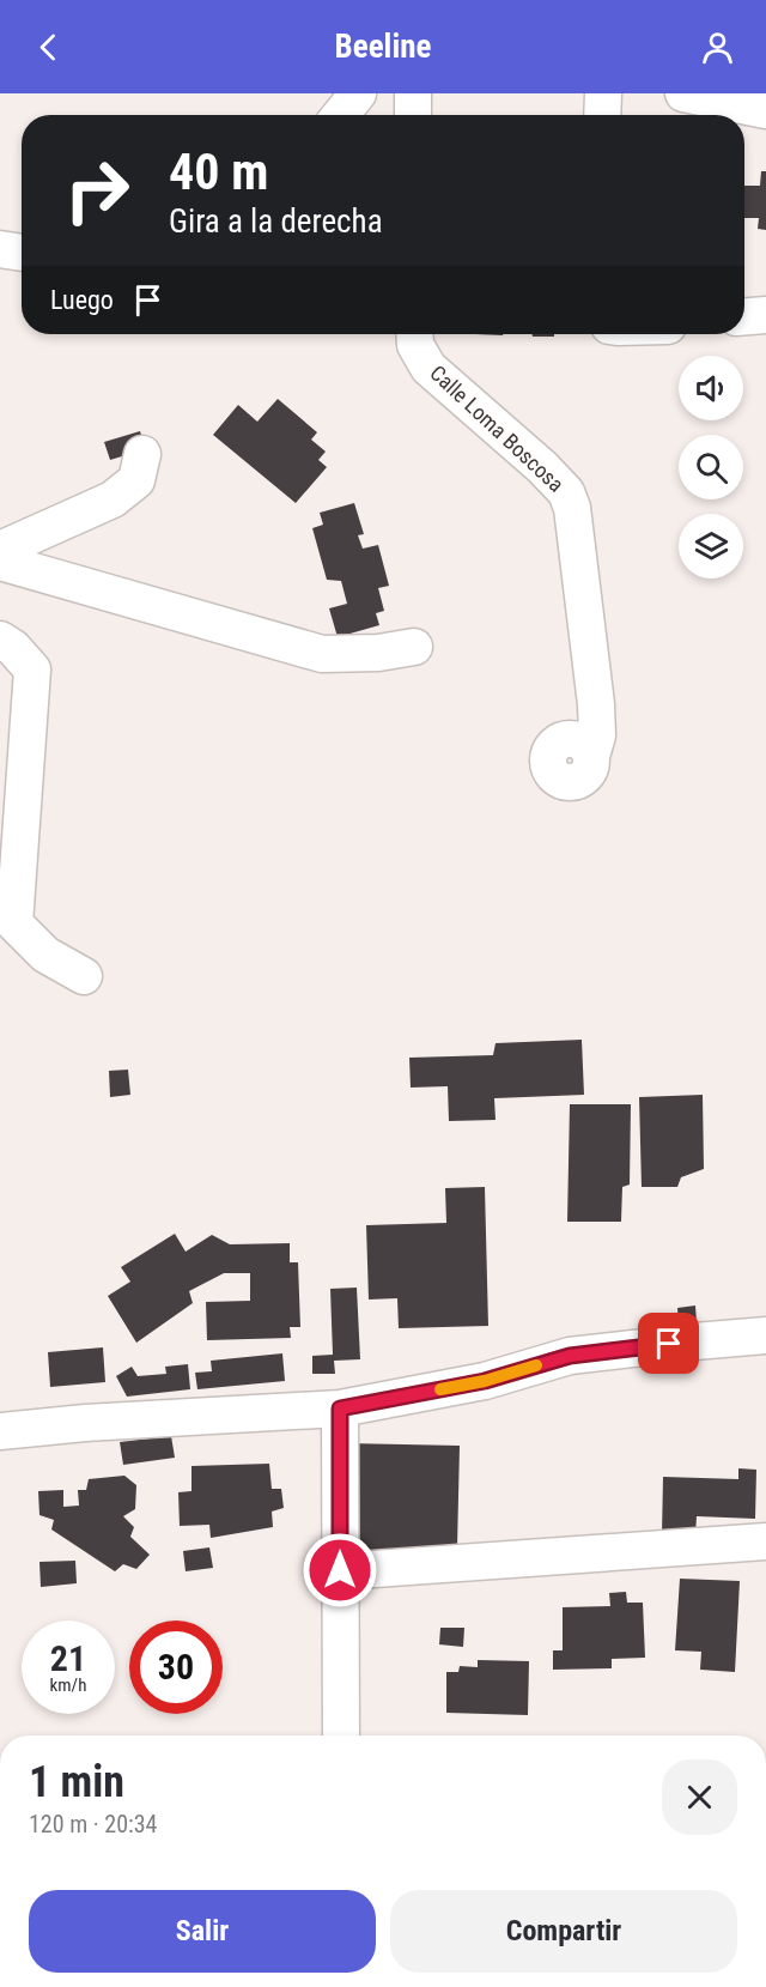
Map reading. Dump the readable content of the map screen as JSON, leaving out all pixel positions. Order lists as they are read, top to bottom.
{
  "streets": {
    "street": ["Calle Loma Boscosa"]
  },
  "page": {
    "header": "Beeline",
    "turn": ["40 m", "Gira a la derecha"],
    "then": "Luego",
    "speed": "21 km/h",
    "limit": "30",
    "heading": ["1 min", "120 m · 20:34"],
    "buttons": ["Salir", "Compartir"]
  }
}
